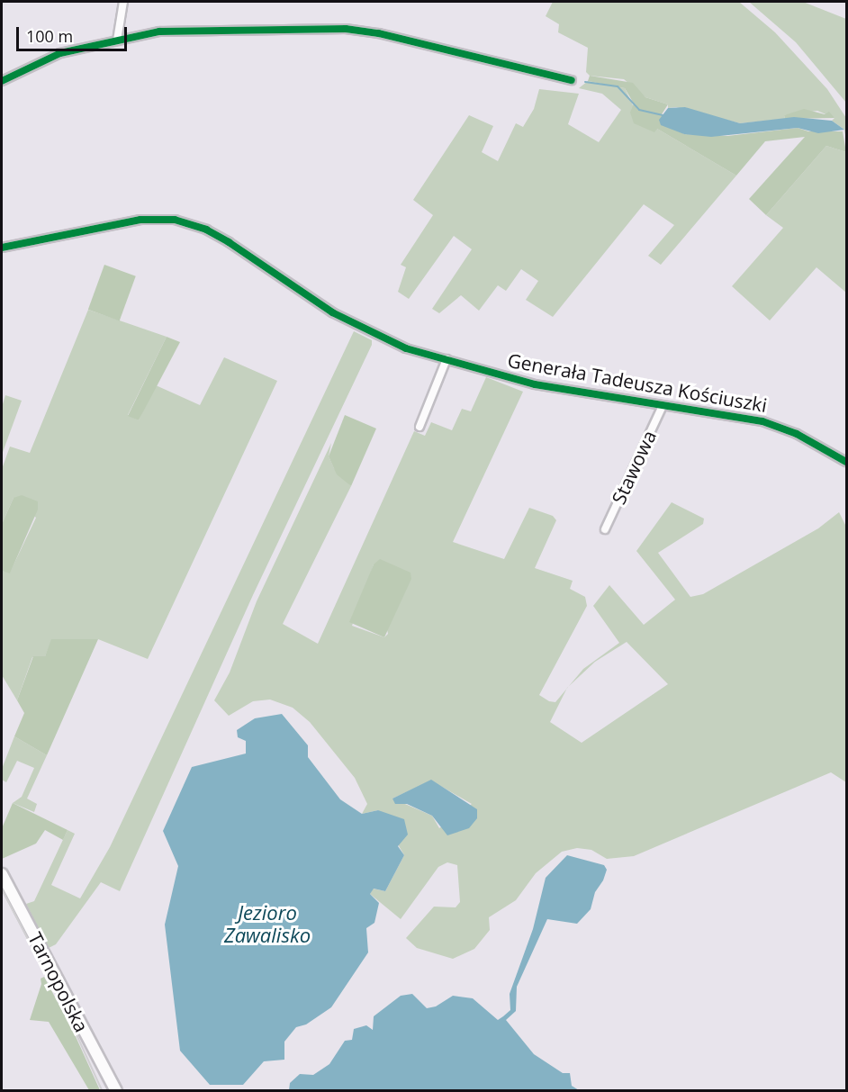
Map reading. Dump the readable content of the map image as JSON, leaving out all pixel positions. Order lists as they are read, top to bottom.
{
  "streets": {
    "main road": ["Tarnopolska"],
    "street": ["Generała Tadeusza Kościuszki", "Stawowa"]
  },
  "crossings": [
    ["Generała Tadeusza Kościuszki", "Stawowa"]
  ],
  "water": ["Jezioro Zawalisko"],
  "scale_bar": "100 m"
}
